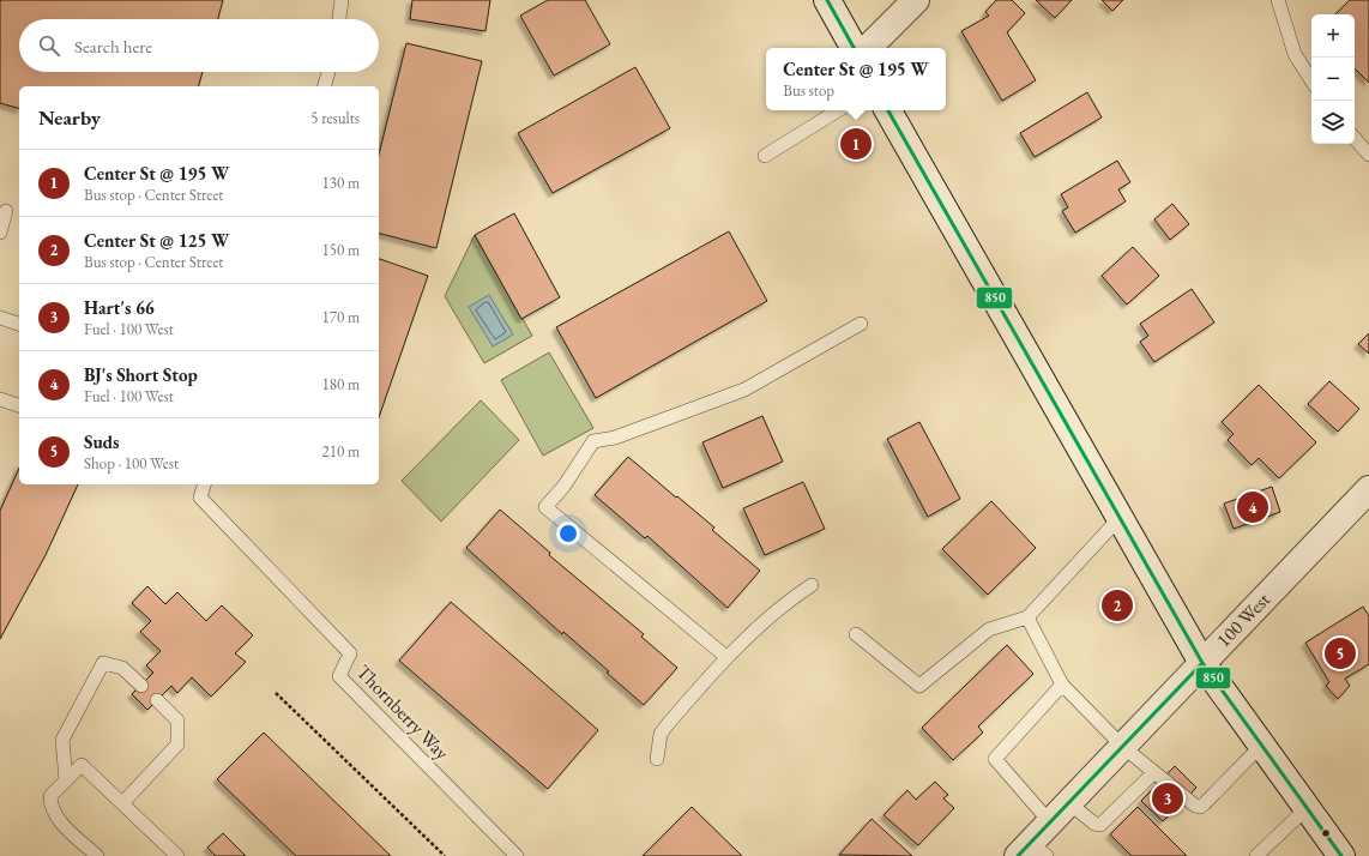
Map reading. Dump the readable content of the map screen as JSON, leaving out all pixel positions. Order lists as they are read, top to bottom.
{
  "streets": {
    "main road": ["100 West"],
    "lane": ["Thornberry Way"]
  },
  "lines": ["transit line 850"],
  "page": {
    "map_buttons": ["+", "−"],
    "search": "Search here",
    "popup": ["Center St @ 195 W", "Bus stop"],
    "heading": ["Nearby", "5 results"],
    "pins": [
      "1",
      "4",
      "2",
      "5",
      "3"
    ],
    "list": [
      {
        "mark": "1",
        "name": "Center St @ 195 W",
        "note": "Bus stop · Center Street",
        "value": "130 m"
      },
      {
        "mark": "2",
        "name": "Center St @ 125 W",
        "note": "Bus stop · Center Street",
        "value": "150 m"
      },
      {
        "mark": "3",
        "name": "Hart's 66",
        "note": "Fuel · 100 West",
        "value": "170 m"
      },
      {
        "mark": "4",
        "name": "BJ's Short Stop",
        "note": "Fuel · 100 West",
        "value": "180 m"
      },
      {
        "mark": "5",
        "name": "Suds",
        "note": "Shop · 100 West",
        "value": "210 m"
      }
    ]
  }
}
